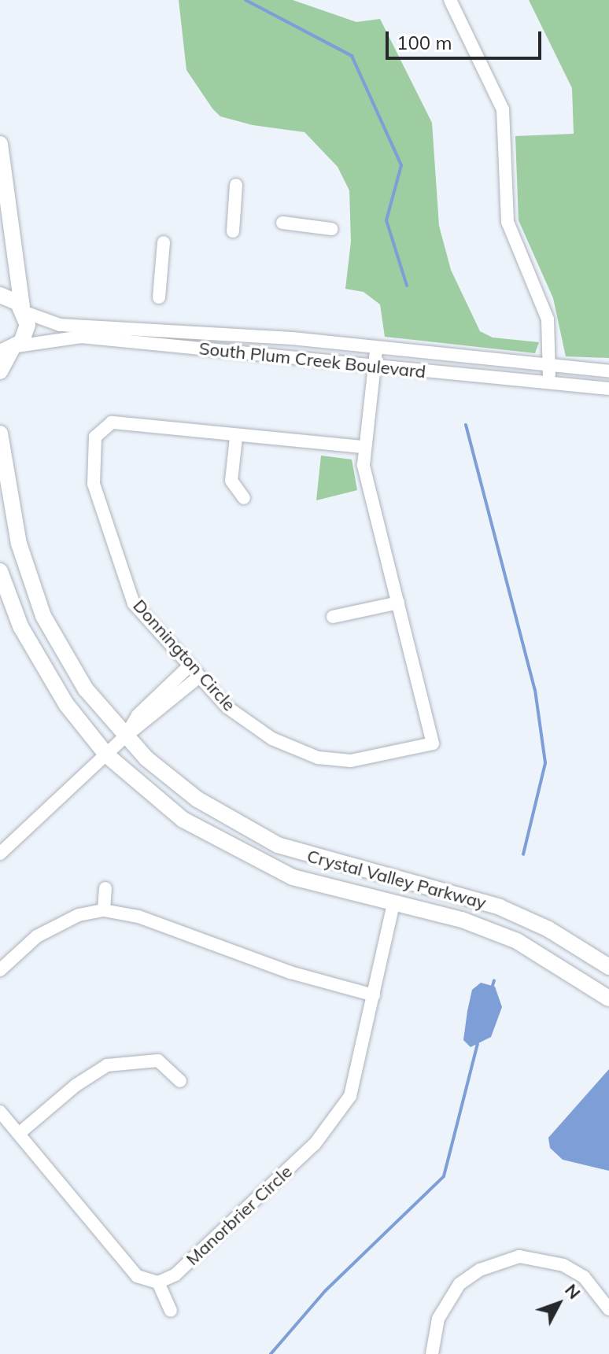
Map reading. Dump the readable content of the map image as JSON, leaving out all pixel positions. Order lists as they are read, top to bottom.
{
  "streets": {
    "main road": ["Crystal Valley Parkway"],
    "street": ["South Plum Creek Boulevard", "Donnington Circle", "Manorbrier Circle"]
  },
  "crossings": [
    ["South Plum Creek Boulevard", "Donnington Circle"],
    ["Crystal Valley Parkway", "Manorbrier Circle"]
  ],
  "scale_bar": "100 m",
  "north": "top right"
}
